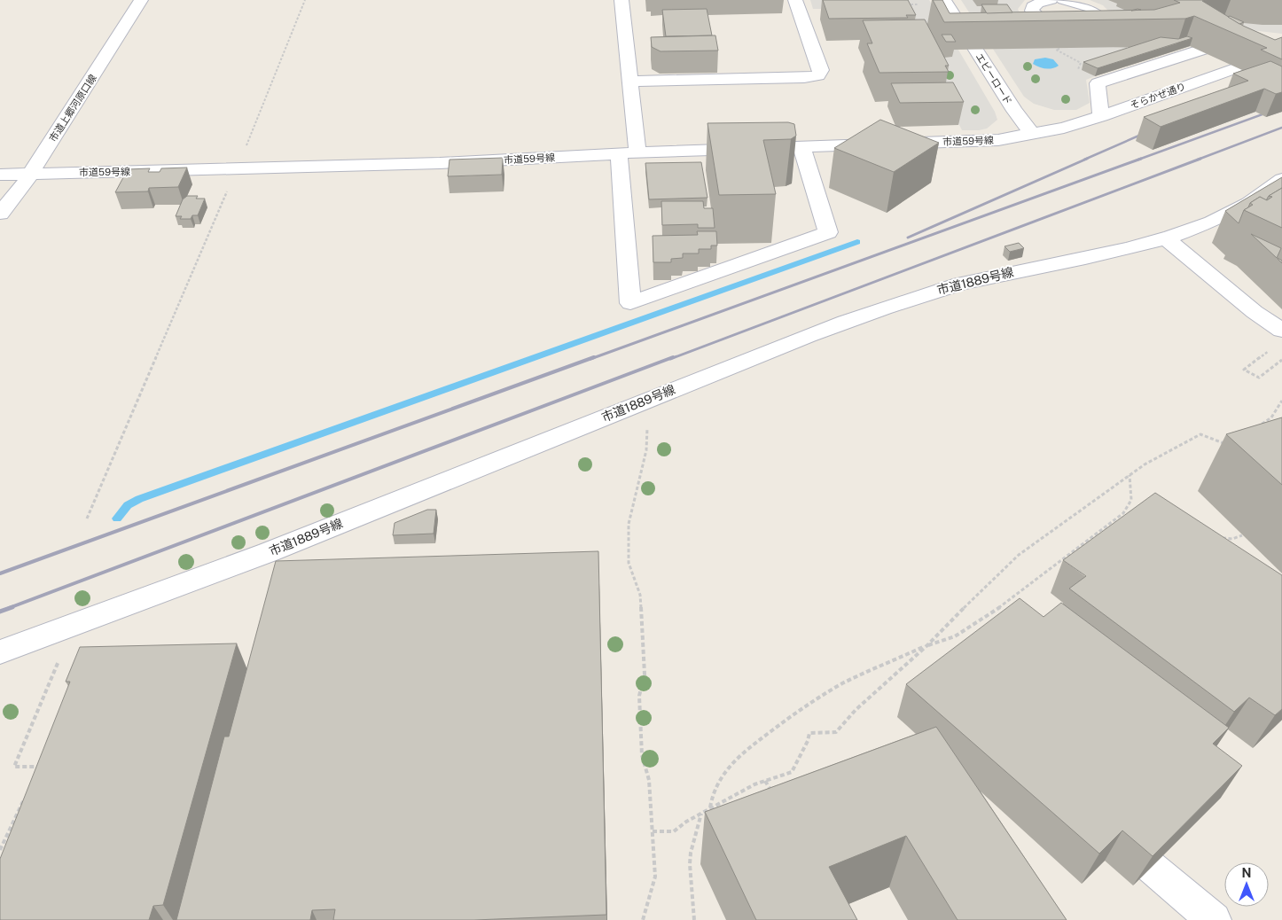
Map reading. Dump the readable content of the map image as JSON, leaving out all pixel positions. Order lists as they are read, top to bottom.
{
  "streets": {
    "street": [
      "エビーロード",
      "そらかぜ通り",
      "市道上郷河原口線",
      "市道59号線",
      "市道1889号線"
    ]
  },
  "crossings": [
    ["エビーロード", "そらかぜ通り"],
    ["エビーロード", "市道59号線"],
    ["そらかぜ通り", "市道59号線"],
    ["市道上郷河原口線", "市道59号線"]
  ],
  "north": "top"
}
